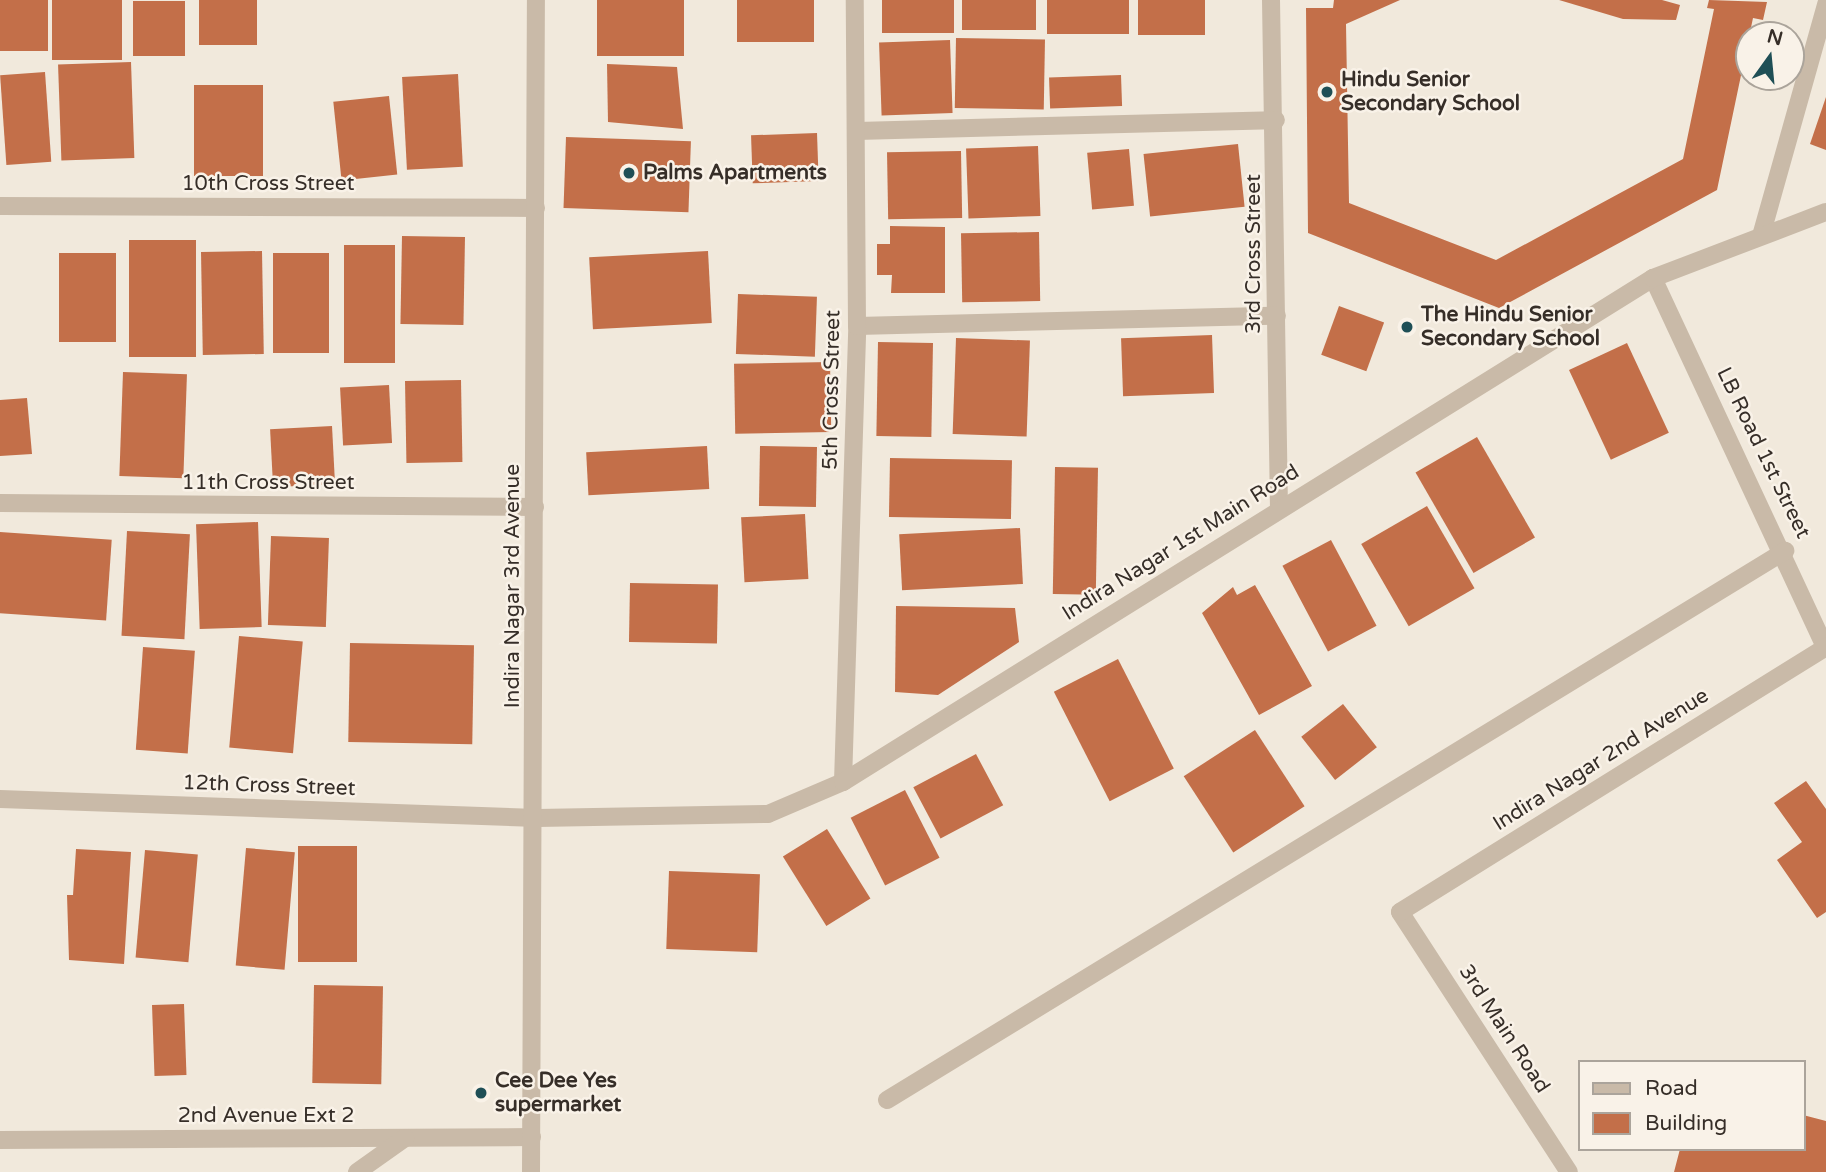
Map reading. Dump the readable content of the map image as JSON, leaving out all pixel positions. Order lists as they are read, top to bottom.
{
  "streets": {
    "street": [
      "10th Cross Street",
      "3rd Cross Street",
      "5th Cross Street",
      "LB Road 1st Street",
      "11th Cross Street",
      "Indira Nagar 1st Main Road",
      "Indira Nagar 3rd Avenue",
      "Indira Nagar 2nd Avenue",
      "12th Cross Street",
      "3rd Main Road",
      "2nd Avenue Ext 2"
    ]
  },
  "crossings": [
    ["10th Cross Street", "Indira Nagar 3rd Avenue"],
    ["3rd Cross Street", "Indira Nagar 1st Main Road"],
    ["5th Cross Street", "Indira Nagar 1st Main Road"],
    ["LB Road 1st Street", "Indira Nagar 1st Main Road"],
    ["LB Road 1st Street", "Indira Nagar 2nd Avenue"],
    ["11th Cross Street", "Indira Nagar 3rd Avenue"],
    ["Indira Nagar 1st Main Road", "Indira Nagar 3rd Avenue"],
    ["Indira Nagar 1st Main Road", "12th Cross Street"],
    ["Indira Nagar 3rd Avenue", "12th Cross Street"],
    ["Indira Nagar 3rd Avenue", "2nd Avenue Ext 2"],
    ["Indira Nagar 2nd Avenue", "3rd Main Road"]
  ],
  "places": [
    "Hindu Senior Secondary School",
    "Palms Apartments",
    "The Hindu Senior Secondary School",
    "Cee Dee Yes supermarket"
  ],
  "legend": ["Road", "Building"],
  "north": "top"
}
